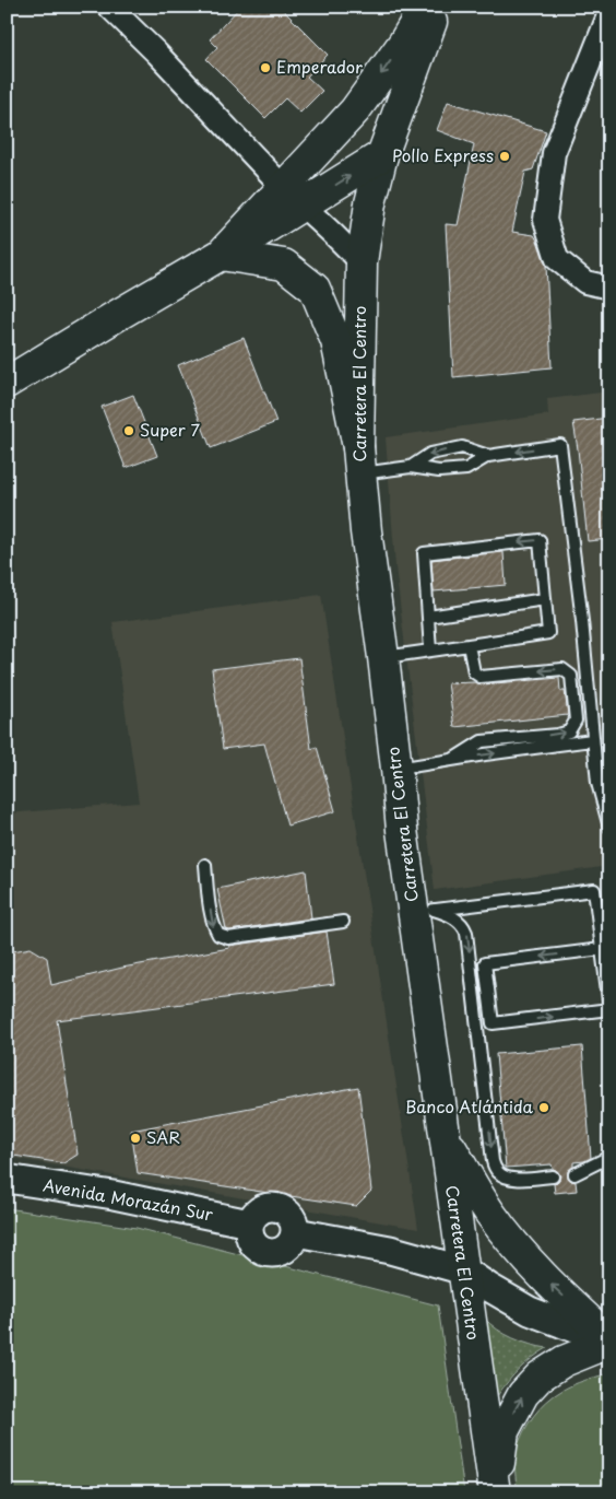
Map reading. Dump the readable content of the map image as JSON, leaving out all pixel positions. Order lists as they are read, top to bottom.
{
  "streets": {
    "main road": ["Carretera El Centro"],
    "street": ["Avenida Morazán Sur"]
  },
  "crossings": [
    ["Carretera El Centro", "Avenida Morazán Sur"]
  ],
  "places": [
    "Emperador",
    "Pollo Express",
    "Super 7",
    "Banco Atlántida",
    "SAR"
  ]
}
